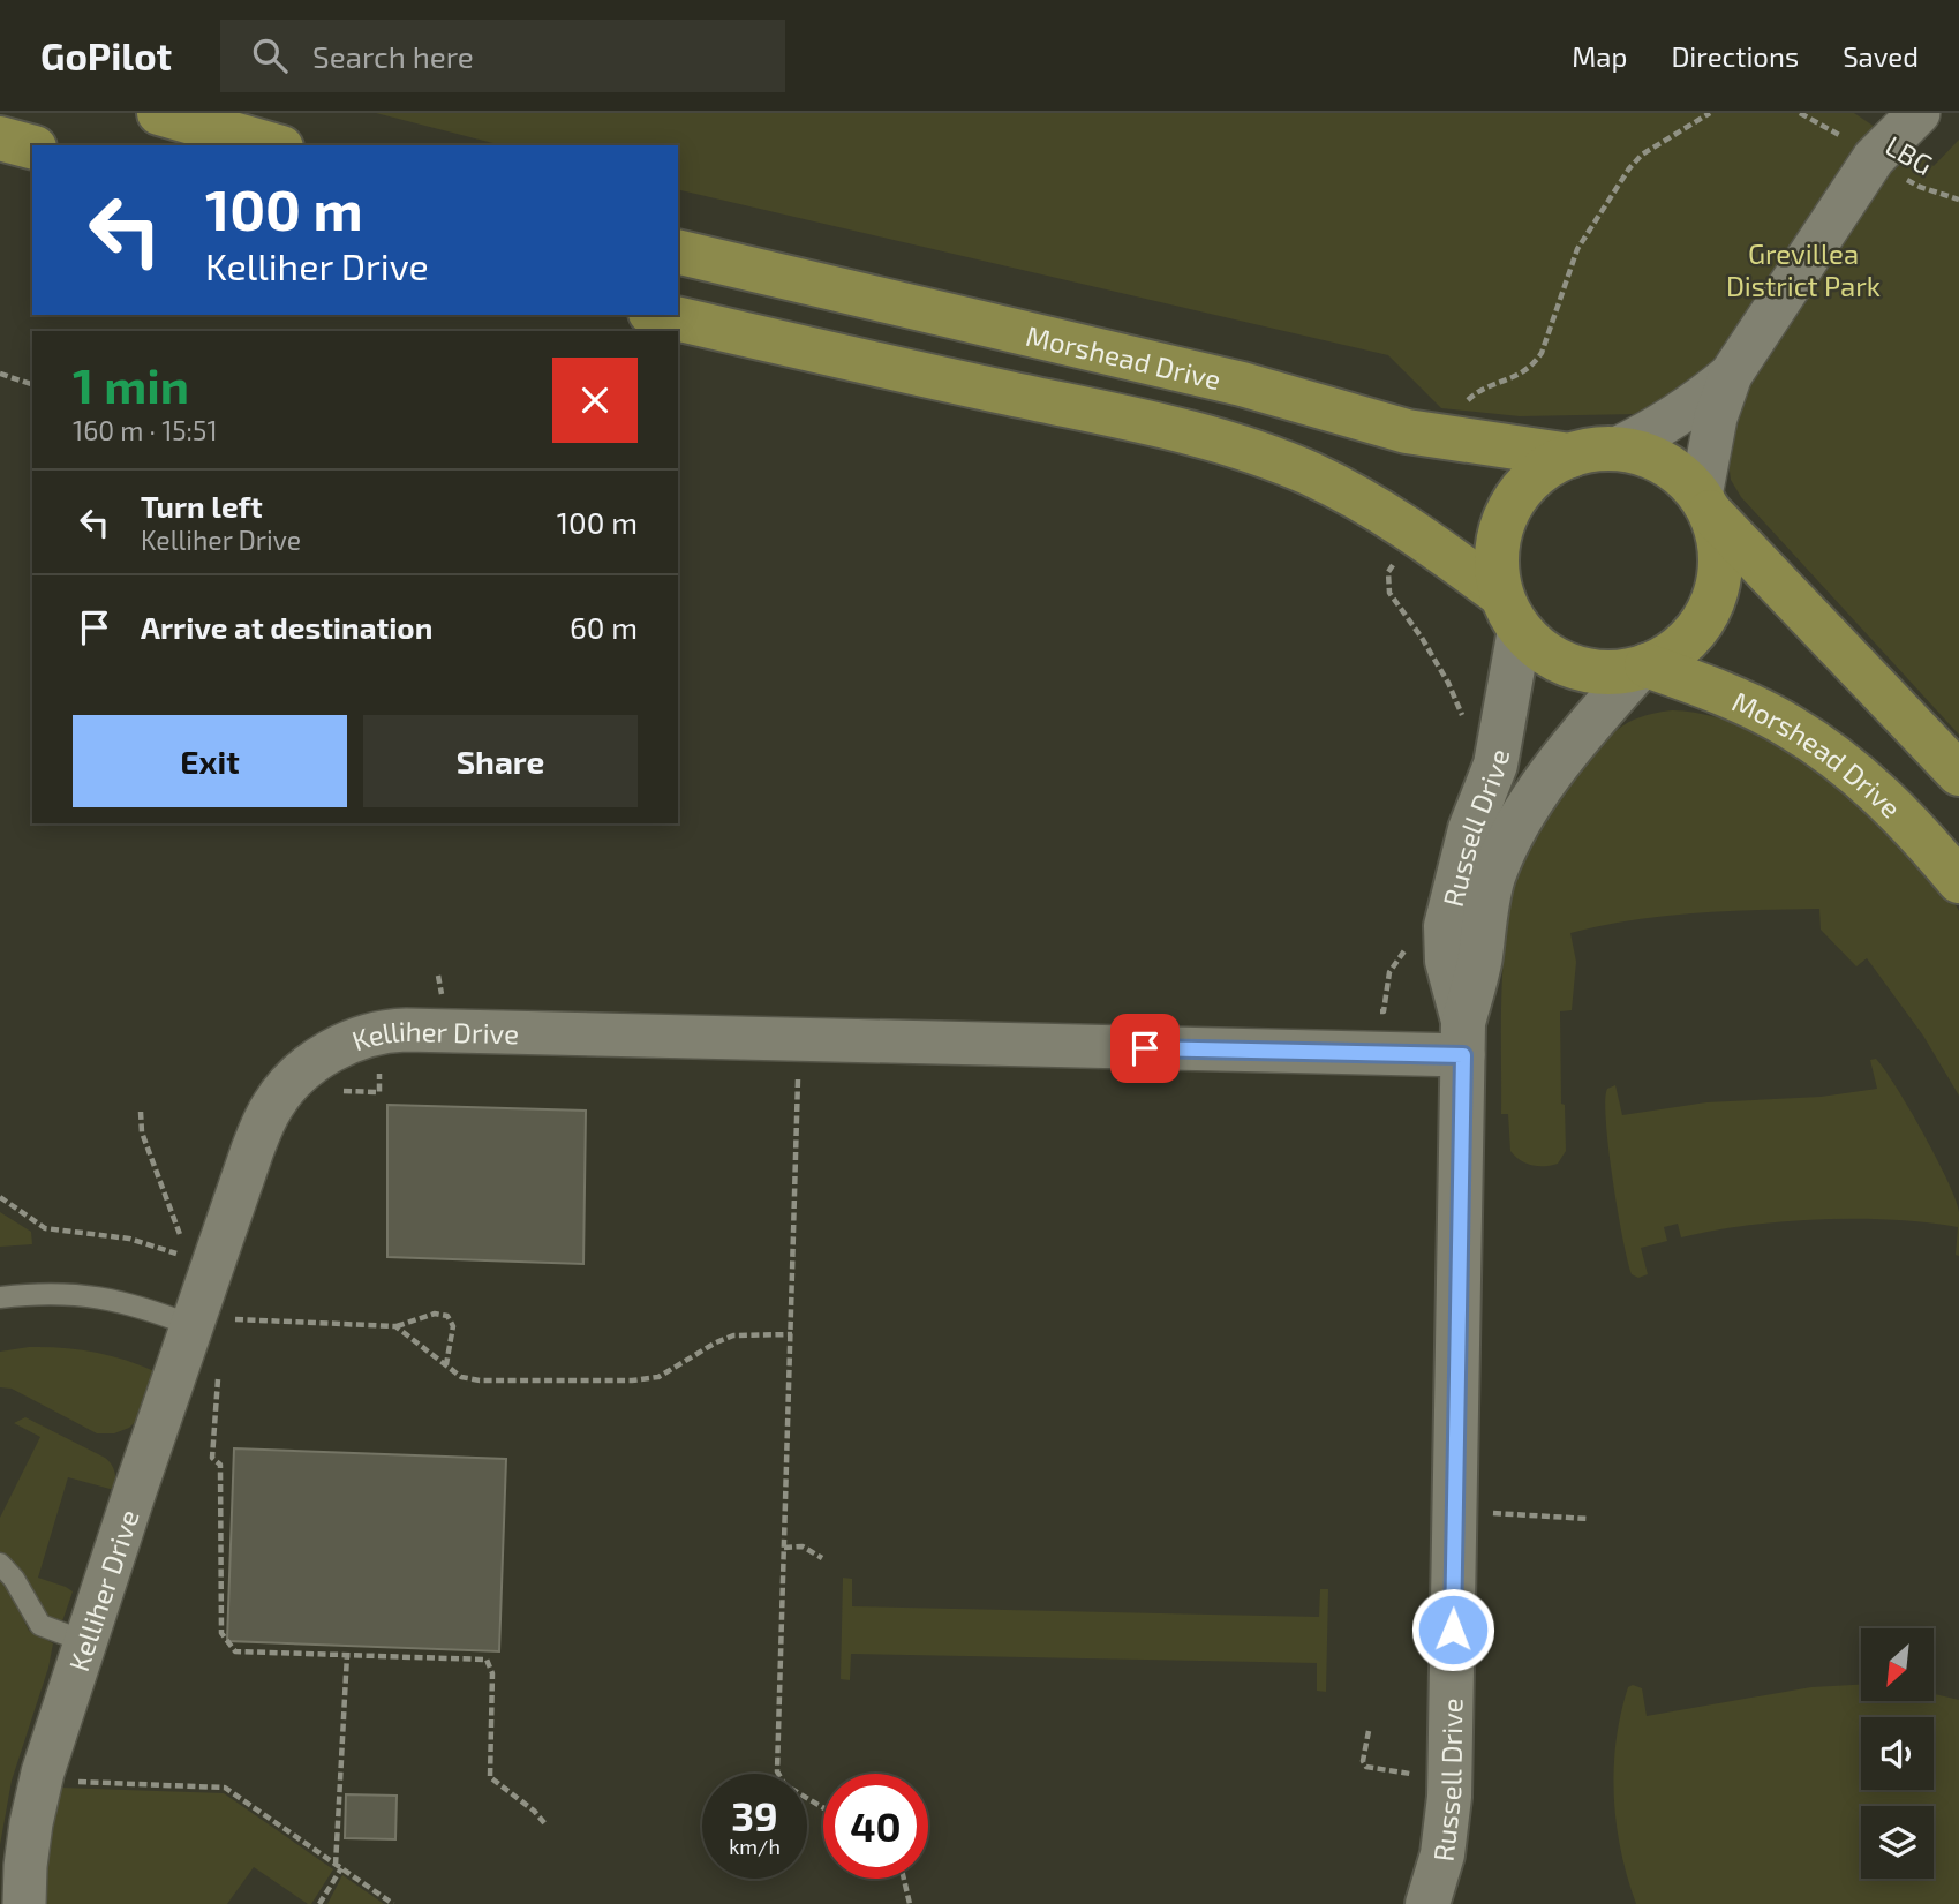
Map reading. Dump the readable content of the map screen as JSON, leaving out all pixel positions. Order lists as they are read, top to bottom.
{
  "streets": {
    "main road": ["Morshead Drive"],
    "street": ["Russell Drive", "Kelliher Drive"],
    "path": ["LBG"]
  },
  "crossings": [
    ["Morshead Drive", "Russell Drive"],
    ["Russell Drive", "Kelliher Drive"]
  ],
  "parks": ["Grevillea District Park"],
  "north": "bottom left",
  "page": {
    "header": "GoPilot",
    "search": "Search here",
    "nav": ["Map", "Directions", "Saved"],
    "turn": ["100 m", "Kelliher Drive"],
    "heading": ["1 min", "160 m · 15:51"],
    "list": [
      {
        "name": "Turn left",
        "note": "Kelliher Drive",
        "value": "100 m"
      },
      {
        "name": "Arrive at destination",
        "value": "60 m"
      }
    ],
    "buttons": ["Exit", "Share"],
    "speed": "39 km/h",
    "limit": "40"
  }
}
